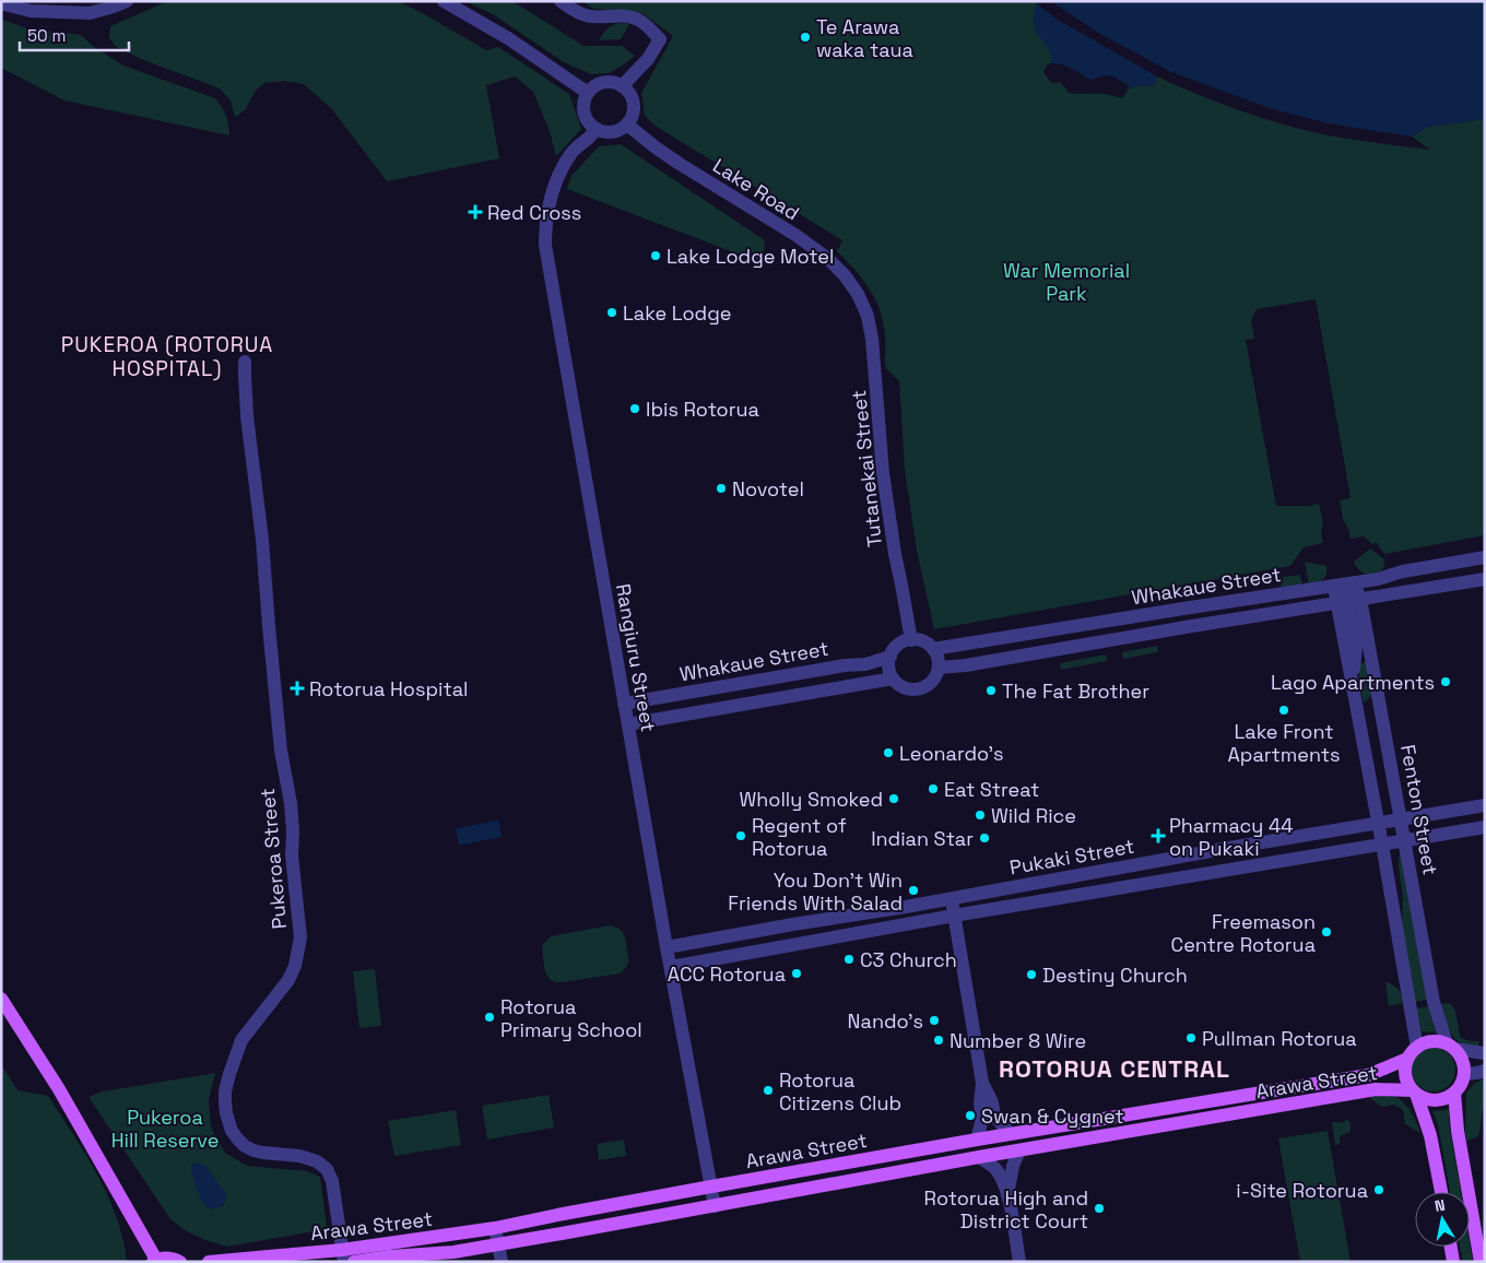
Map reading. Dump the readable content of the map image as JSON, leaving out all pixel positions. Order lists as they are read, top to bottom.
{
  "streets": {
    "main road": ["Arawa Street"],
    "street": [
      "Lake Road",
      "Tutanekai Street",
      "Whakaue Street",
      "Rangiuru Street",
      "Fenton Street",
      "Pukaki Street",
      "Pukeroa Street"
    ]
  },
  "crossings": [
    ["Lake Road", "Tutanekai Street"],
    ["Lake Road", "Rangiuru Street"],
    ["Tutanekai Street", "Whakaue Street"],
    ["Whakaue Street", "Rangiuru Street"],
    ["Whakaue Street", "Fenton Street"],
    ["Rangiuru Street", "Pukaki Street"],
    ["Rangiuru Street", "Arawa Street"],
    ["Fenton Street", "Pukaki Street"],
    ["Fenton Street", "Arawa Street"],
    ["Pukeroa Street", "Arawa Street"]
  ],
  "districts": ["PUKEROA (ROTORUA HOSPITAL)", "ROTORUA CENTRAL"],
  "parks": ["War Memorial Park", "Pukeroa Hill Reserve"],
  "places": {
    "other": [
      "Te Arawa waka taua",
      "Lake Lodge Motel",
      "Lake Lodge",
      "Ibis Rotorua",
      "Novotel",
      "Lago Apartments",
      "The Fat Brother",
      "Lake Front Apartments",
      "Leonardo’s",
      "Eat Streat",
      "Wholly Smoked",
      "Wild Rice",
      "Regent of Rotorua",
      "Indian Star",
      "You Don't Win Friends With Salad",
      "Freemason Centre Rotorua",
      "C3 Church",
      "ACC Rotorua",
      "Destiny Church",
      "Rotorua Primary School",
      "Nando's",
      "Pullman Rotorua",
      "Number 8 Wire",
      "Rotorua Citizens Club",
      "Swan & Cygnet",
      "i-Site Rotorua",
      "Rotorua High and District Court"
    ],
    "health": ["Red Cross", "Rotorua Hospital", "Pharmacy 44 on Pukaki"]
  },
  "scale_bar": "50 m",
  "north": "top"
}
